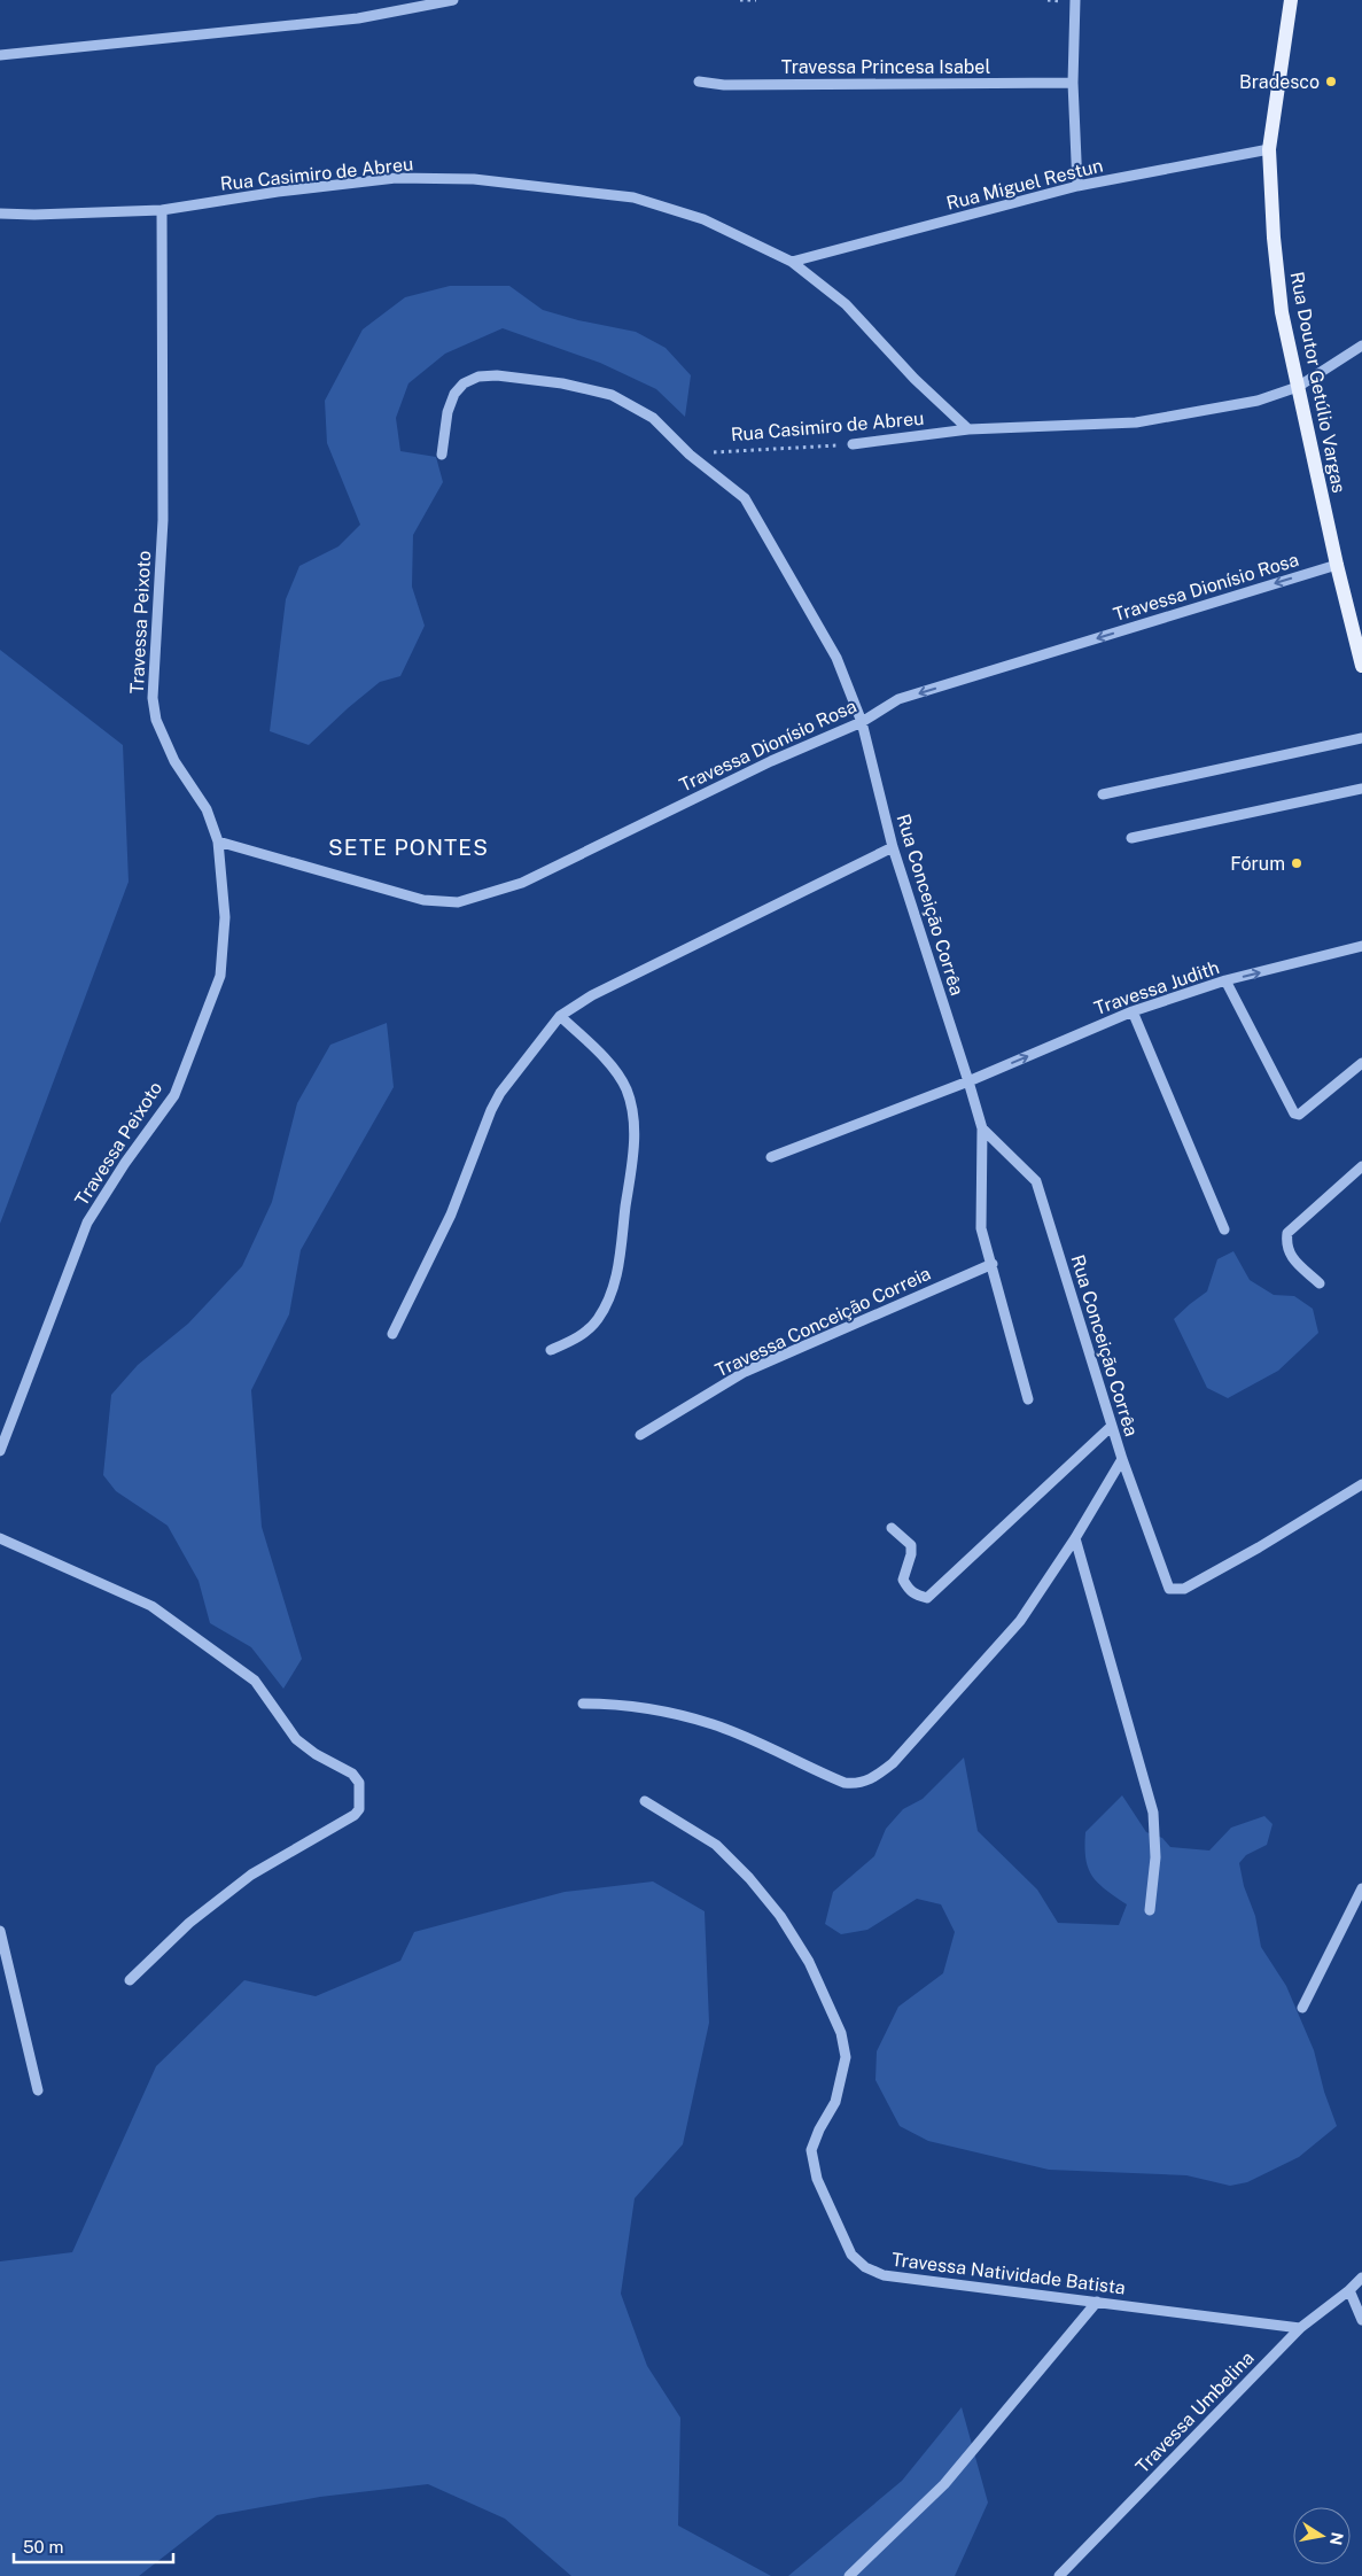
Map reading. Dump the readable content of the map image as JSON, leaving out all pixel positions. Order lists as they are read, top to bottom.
{
  "streets": {
    "main road": ["Rua Doutor Getúlio Vargas"],
    "street": [
      "Travessa Princesa Isabel",
      "Rua Casimiro de Abreu",
      "Rua Miguel Restun",
      "Travessa Dionísio Rosa",
      "Travessa Peixoto",
      "Rua Conceição Corrêa",
      "Travessa Judith",
      "Travessa Conceição Correia",
      "Travessa Natividade Batista",
      "Travessa Umbelina"
    ]
  },
  "crossings": [
    ["Rua Casimiro de Abreu", "Rua Miguel Restun"],
    ["Rua Casimiro de Abreu", "Rua Doutor Getúlio Vargas"],
    ["Rua Casimiro de Abreu", "Travessa Peixoto"],
    ["Rua Casimiro de Abreu", "Rua Conceição Corrêa"],
    ["Rua Miguel Restun", "Rua Doutor Getúlio Vargas"],
    ["Rua Doutor Getúlio Vargas", "Travessa Dionísio Rosa"],
    ["Travessa Dionísio Rosa", "Travessa Peixoto"],
    ["Travessa Dionísio Rosa", "Rua Conceição Corrêa"],
    ["Rua Conceição Corrêa", "Travessa Judith"],
    ["Rua Conceição Corrêa", "Travessa Conceição Correia"],
    ["Travessa Natividade Batista", "Travessa Umbelina"]
  ],
  "one_way": ["Travessa Dionísio Rosa", "Travessa Judith"],
  "districts": ["SETE PONTES"],
  "places": ["Bradesco", "Fórum"],
  "scale_bar": "50 m",
  "north": "right"
}
